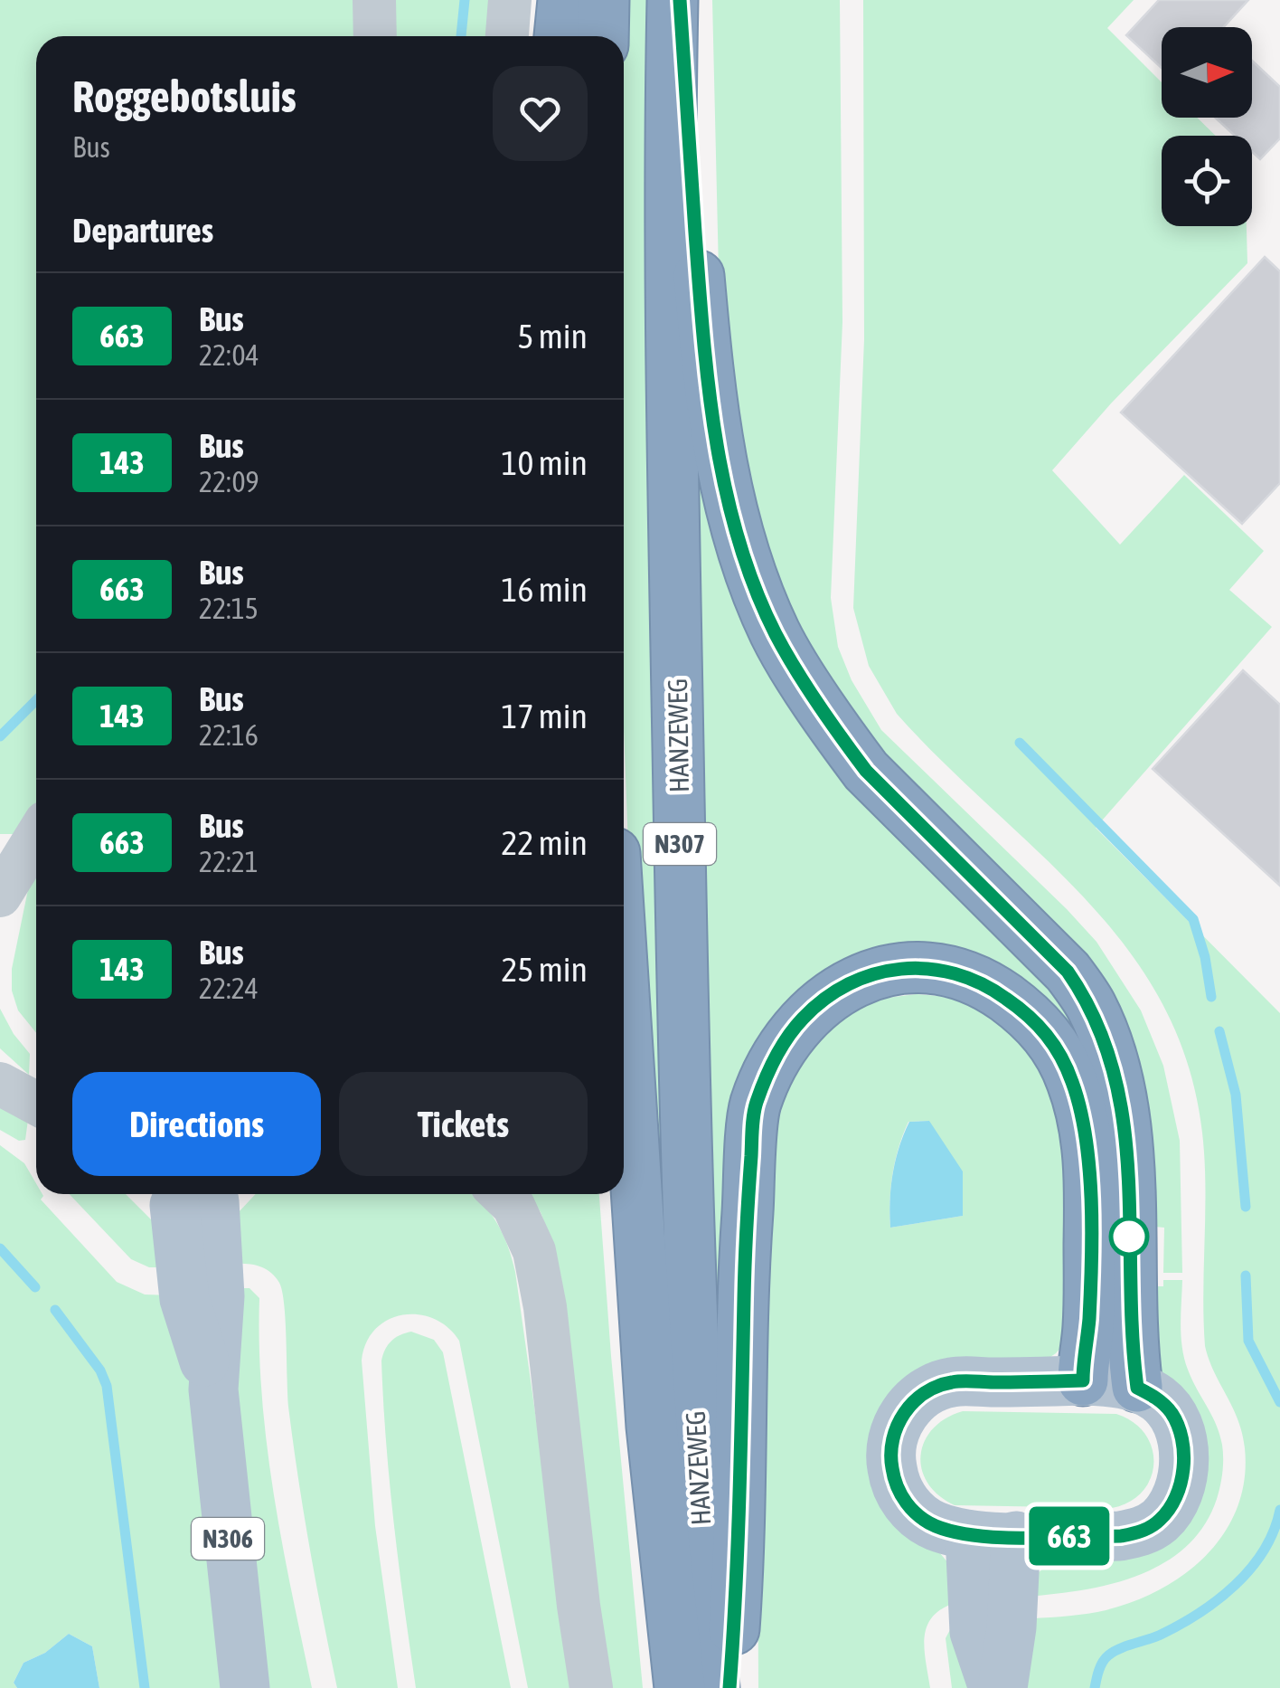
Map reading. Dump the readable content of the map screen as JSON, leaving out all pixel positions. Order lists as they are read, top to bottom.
{
  "streets": {
    "highway": ["HANZEWEG", "N307"],
    "main road": ["N306"]
  },
  "crossings": [
    ["HANZEWEG", "N307"]
  ],
  "lines": ["bus line 663"],
  "north": "right",
  "page": {
    "on_map": "663",
    "heading": [
      ["Roggebotsluis", "Bus"],
      "Departures"
    ],
    "list": [
      {
        "mark": "663",
        "name": "Bus",
        "note": "22:04",
        "value": "5 min"
      },
      {
        "mark": "143",
        "name": "Bus",
        "note": "22:09",
        "value": "10 min"
      },
      {
        "mark": "663",
        "name": "Bus",
        "note": "22:15",
        "value": "16 min"
      },
      {
        "mark": "143",
        "name": "Bus",
        "note": "22:16",
        "value": "17 min"
      },
      {
        "mark": "663",
        "name": "Bus",
        "note": "22:21",
        "value": "22 min"
      },
      {
        "mark": "143",
        "name": "Bus",
        "note": "22:24",
        "value": "25 min"
      }
    ],
    "buttons": ["Directions", "Tickets"]
  }
}
